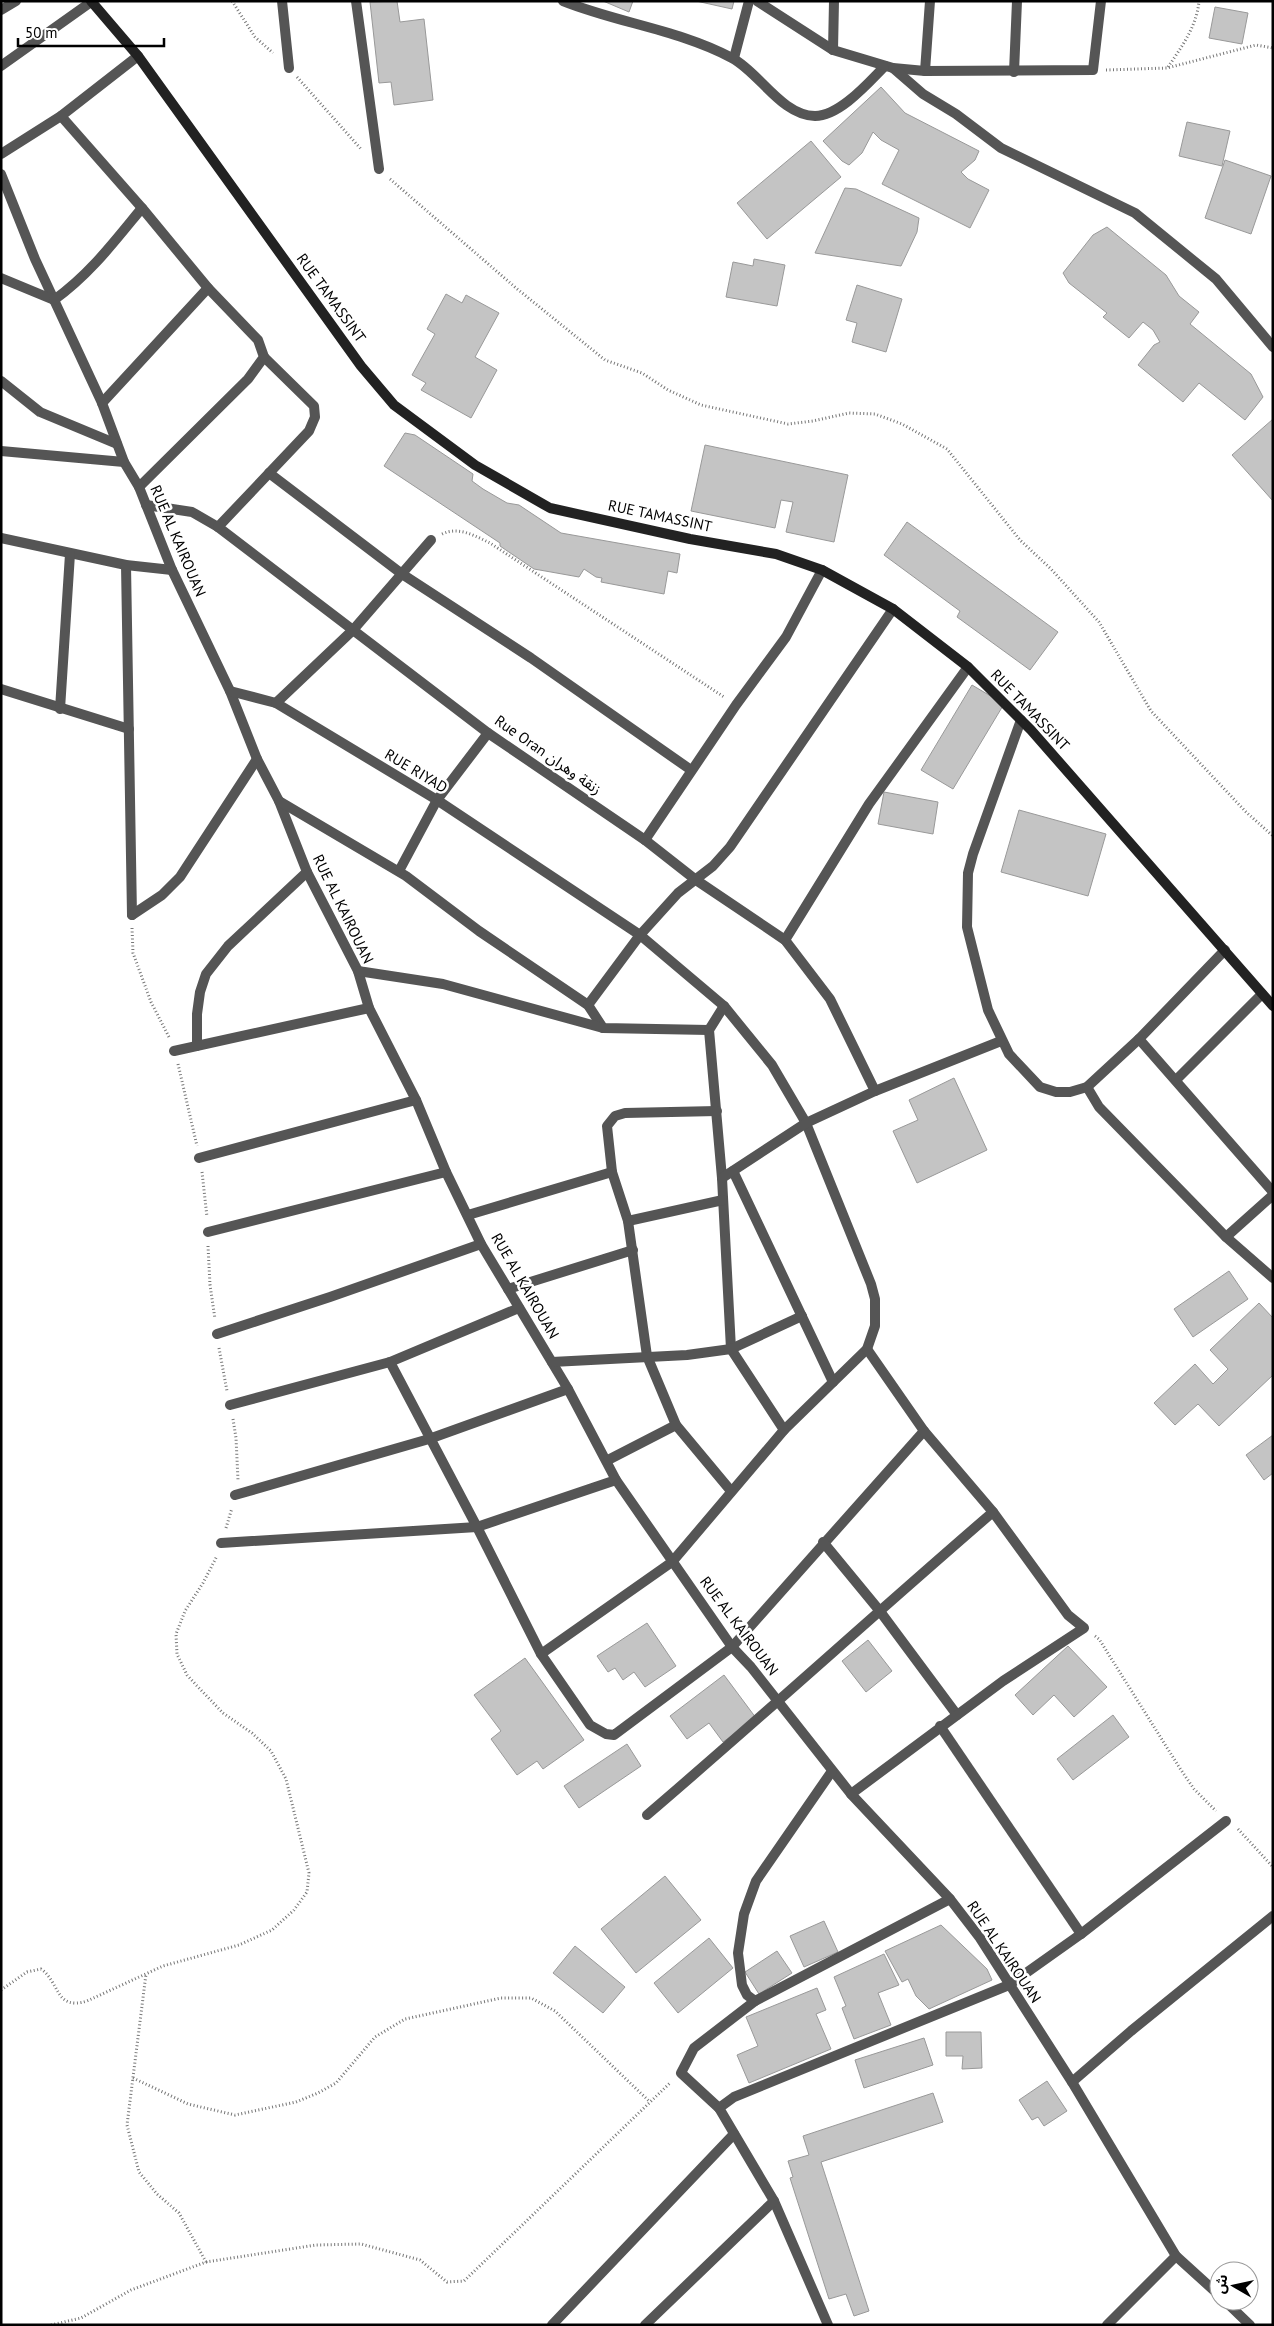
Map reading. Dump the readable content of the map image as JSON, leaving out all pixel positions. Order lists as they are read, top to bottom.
{
  "streets": {
    "main road": ["RUE TAMASSINT"],
    "street": ["RUE AL KAIROUAN", "Rue Oran زنقة وهران", "RUE RIYAD"]
  },
  "crossings": [
    ["RUE AL KAIROUAN", "Rue Oran زنقة وهران"],
    ["RUE AL KAIROUAN", "RUE RIYAD"]
  ],
  "scale_bar": "50 m",
  "north": "left"
}
